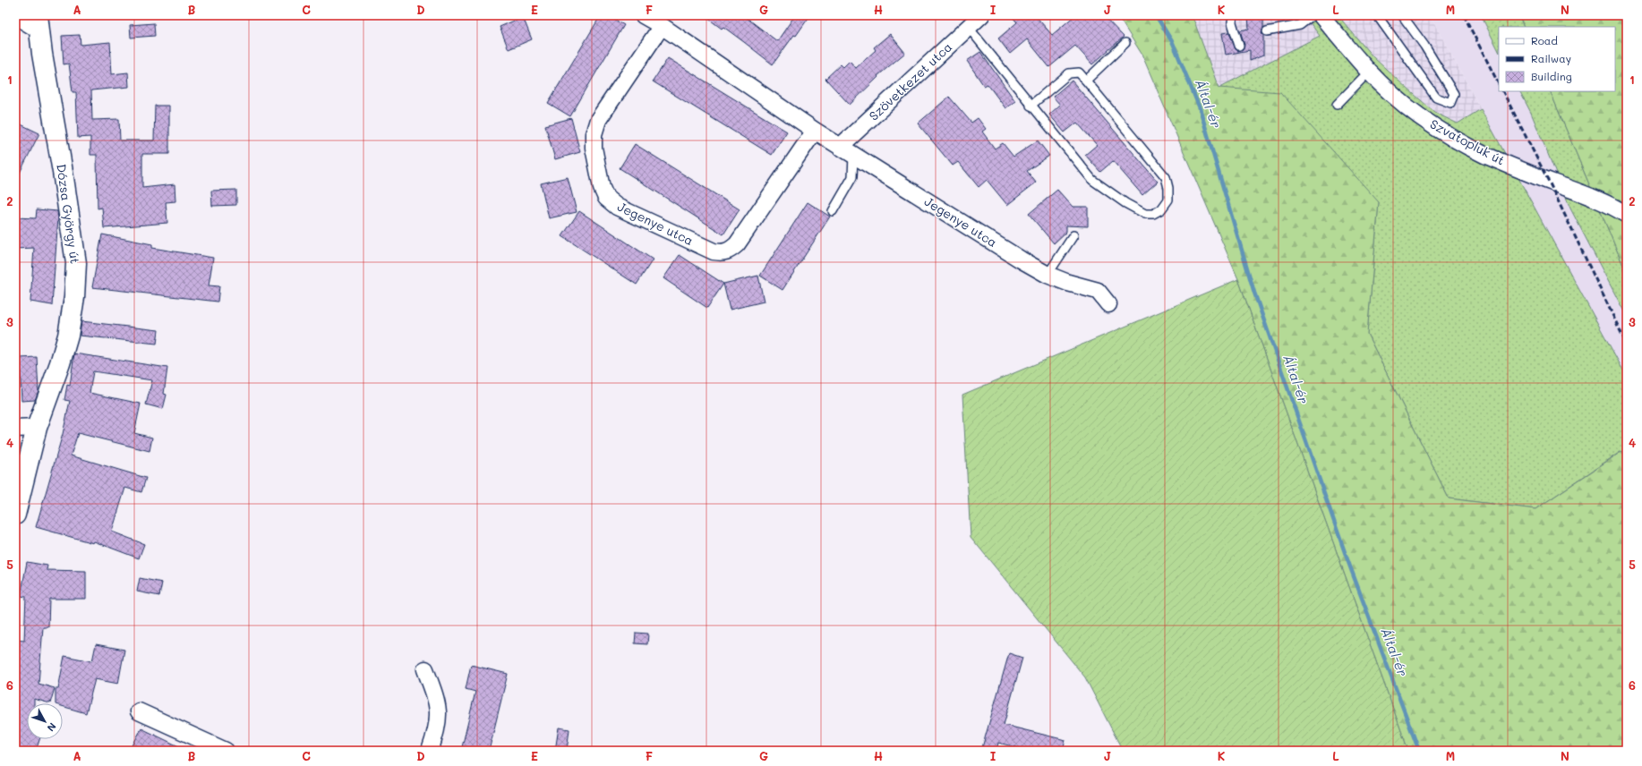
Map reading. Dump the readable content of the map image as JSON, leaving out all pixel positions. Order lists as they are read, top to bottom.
{
  "streets": {
    "street": [
      "Szövetkezet utca",
      "Szvatopluk út",
      "Dózsa György út",
      "Jegenye utca"
    ]
  },
  "crossings": [
    ["Szövetkezet utca", "Jegenye utca"]
  ],
  "water": ["Által-ér"],
  "legend": ["Road", "Railway", "Building"],
  "north": "bottom right",
  "grid": {
    "columns": [
      "A",
      "B",
      "C",
      "D",
      "E",
      "F",
      "G",
      "H",
      "I",
      "J",
      "K",
      "L",
      "M",
      "N"
    ],
    "rows": [
      "1",
      "2",
      "3",
      "4",
      "5",
      "6"
    ]
  }
}
